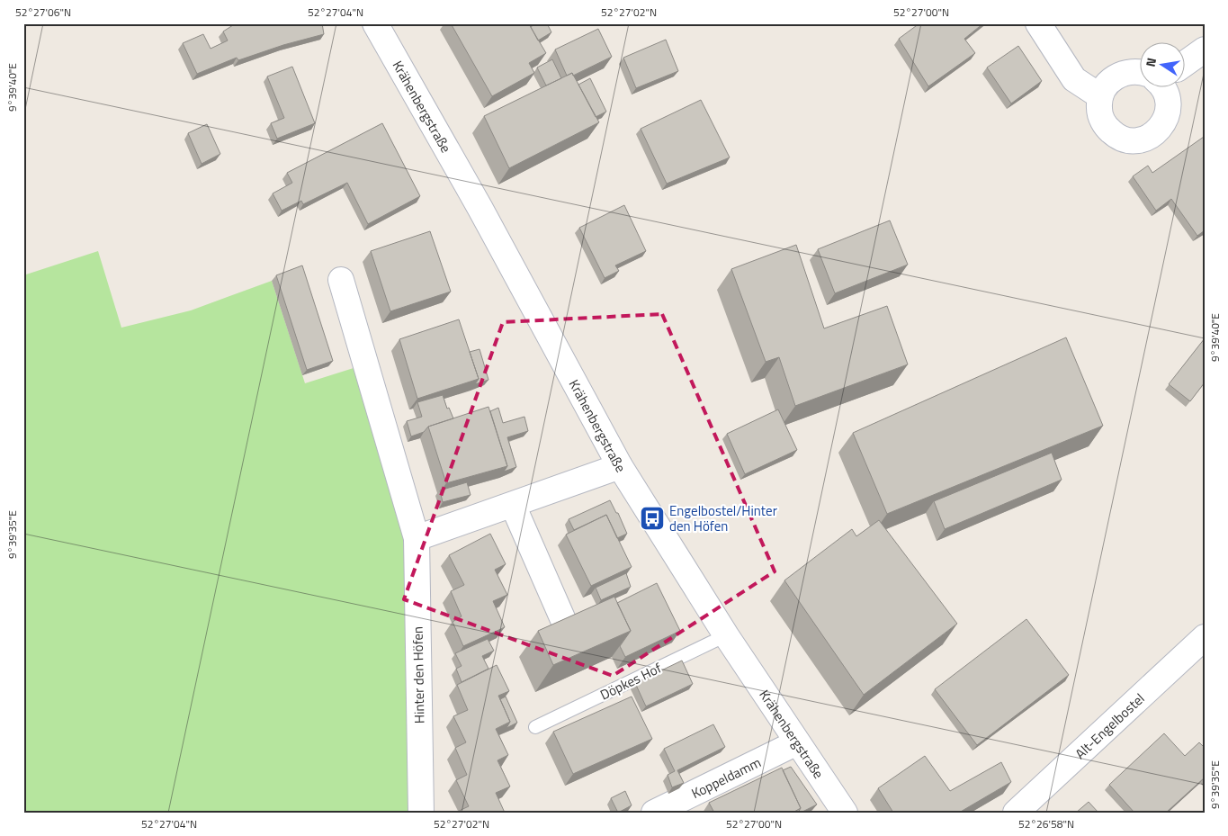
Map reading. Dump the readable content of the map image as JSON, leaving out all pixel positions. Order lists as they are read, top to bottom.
{
  "streets": {
    "street": [
      "Krähenbergstraße",
      "Hinter den Höfen",
      "Alt-Engelbostel",
      "Koppeldamm"
    ],
    "lane": ["Döpkes Hof"]
  },
  "crossings": [
    ["Krähenbergstraße", "Döpkes Hof"],
    ["Krähenbergstraße", "Koppeldamm"]
  ],
  "places": {
    "bus stop": ["Engelbostel/Hinter den Höfen"]
  },
  "north": "left",
  "coordinates": [
    "52°27'06\"N",
    "52°27'04\"N",
    "52°27'02\"N",
    "52°27'00\"N",
    "9°39'40\"E",
    "9°39'35\"E",
    "52°26'58\"N"
  ]
}
